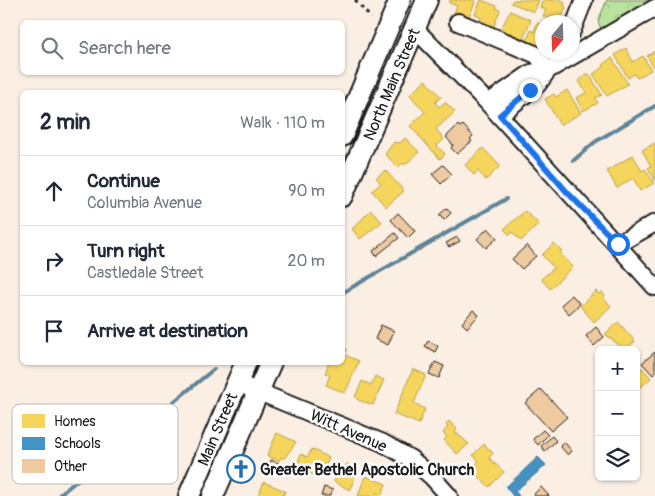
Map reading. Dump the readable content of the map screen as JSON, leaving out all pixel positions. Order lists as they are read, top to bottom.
{
  "streets": {
    "main road": ["North Main Street", "Main Street"],
    "street": ["Witt Avenue"]
  },
  "crossings": [
    ["Main Street", "Witt Avenue"]
  ],
  "places": {
    "church": ["Greater Bethel Apostolic Church"]
  },
  "legend": ["Homes", "Schools", "Other"],
  "north": "bottom",
  "page": {
    "search": "Search here",
    "heading": ["2 min", "Walk · 110 m"],
    "list": [
      ["Continue", "Columbia Avenue", "90 m"],
      ["Turn right", "Castledale Street", "20 m"],
      "Arrive at destination"
    ],
    "map_buttons": ["+", "−"]
  }
}
